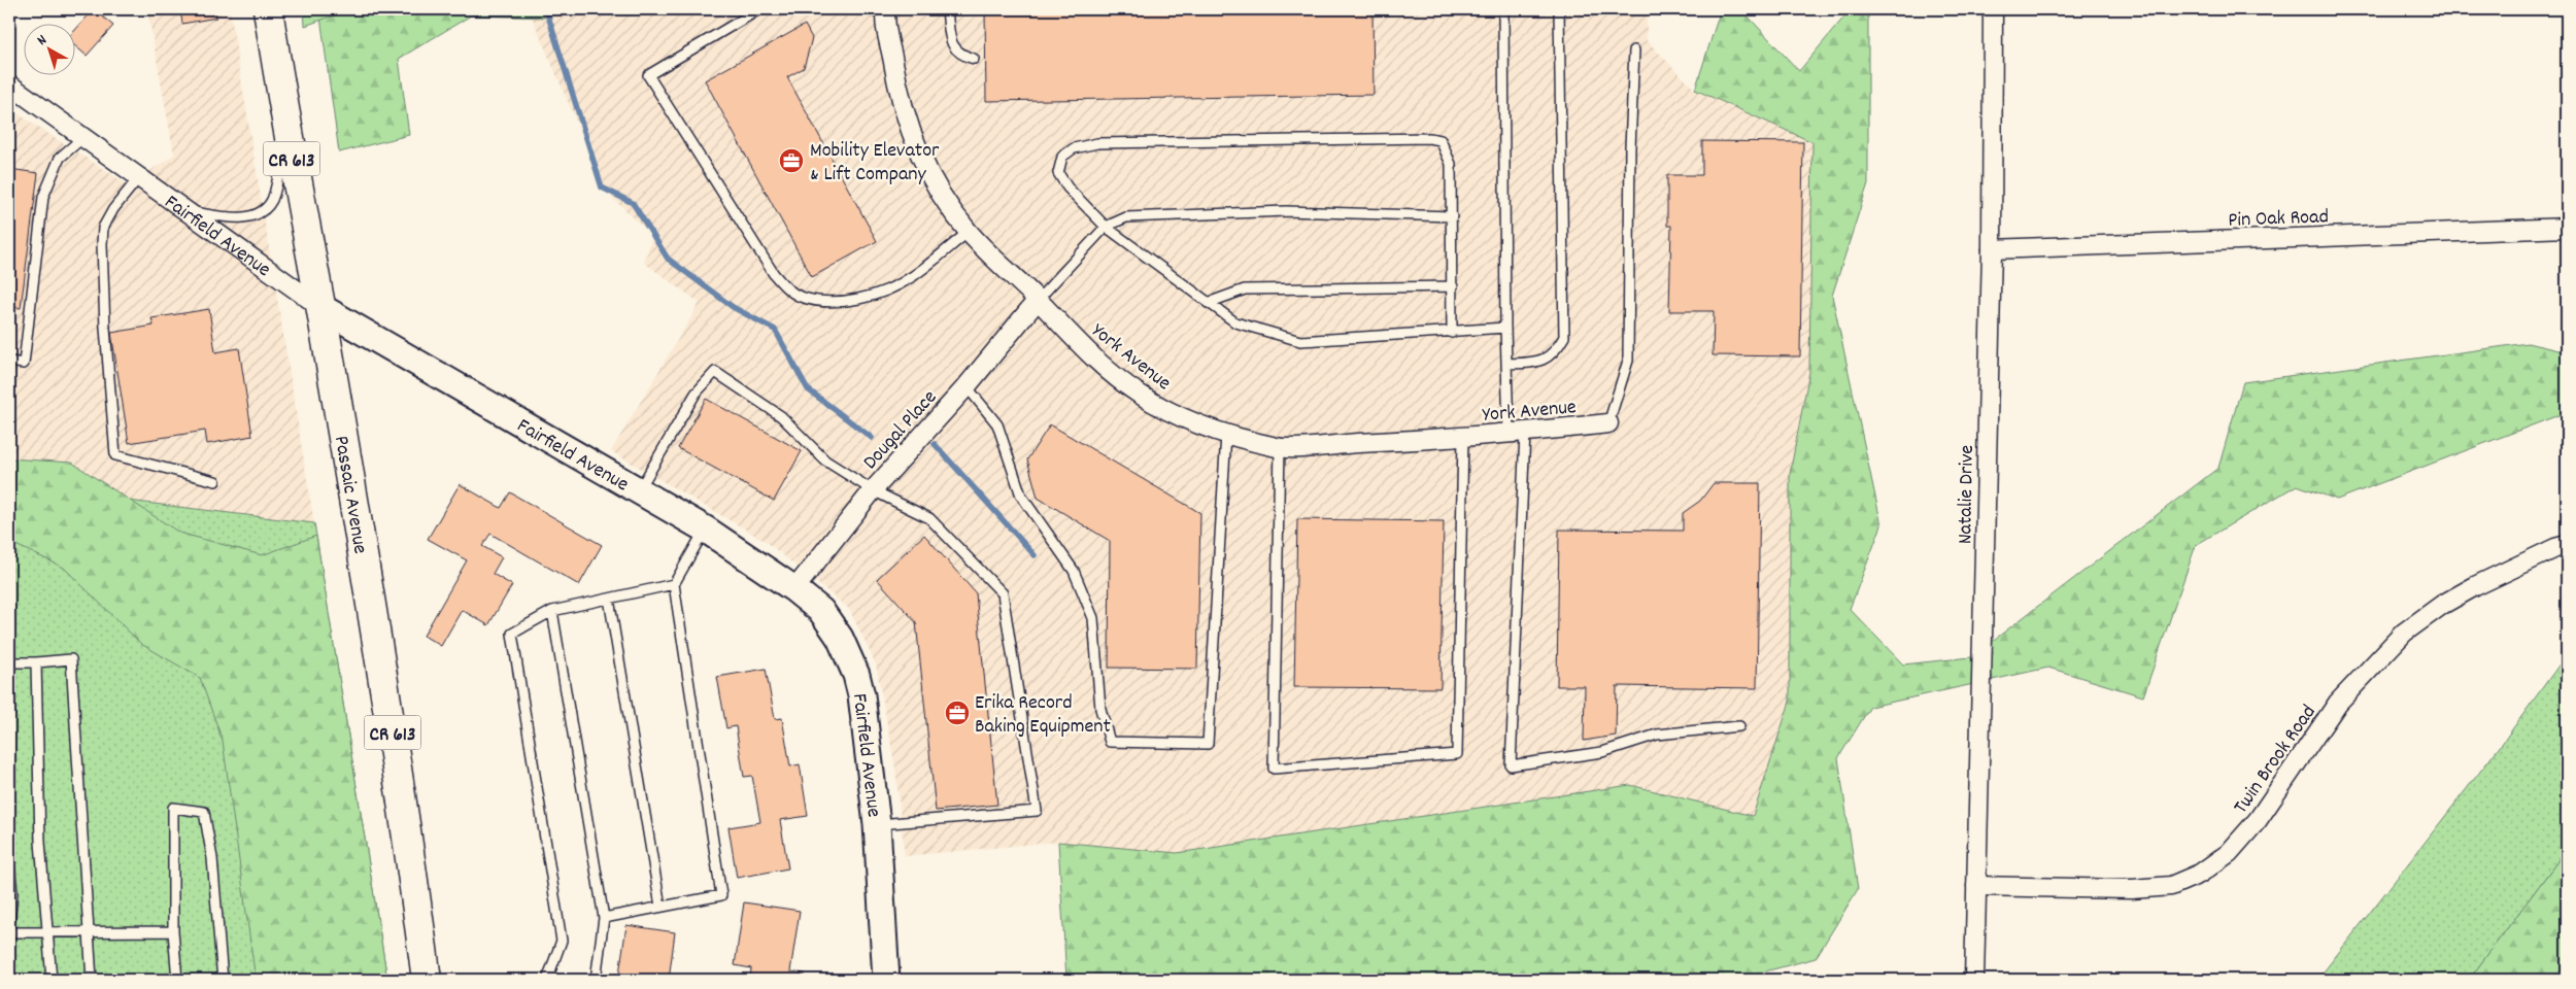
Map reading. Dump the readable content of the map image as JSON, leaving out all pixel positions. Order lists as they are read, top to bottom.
{
  "streets": {
    "main road": ["CR 613", "Passaic Avenue"],
    "street": [
      "Pin Oak Road",
      "Fairfield Avenue",
      "York Avenue",
      "Dougal Place",
      "Natalie Drive",
      "Twin Brook Road"
    ]
  },
  "crossings": [
    ["Pin Oak Road", "Natalie Drive"],
    ["Fairfield Avenue", "Dougal Place"],
    ["Fairfield Avenue", "Passaic Avenue"],
    ["York Avenue", "Dougal Place"],
    ["Natalie Drive", "Twin Brook Road"]
  ],
  "places": {
    "office": ["Mobility Elevator & Lift Company", "Erika Record Baking Equipment"]
  },
  "north": "top left"
}
